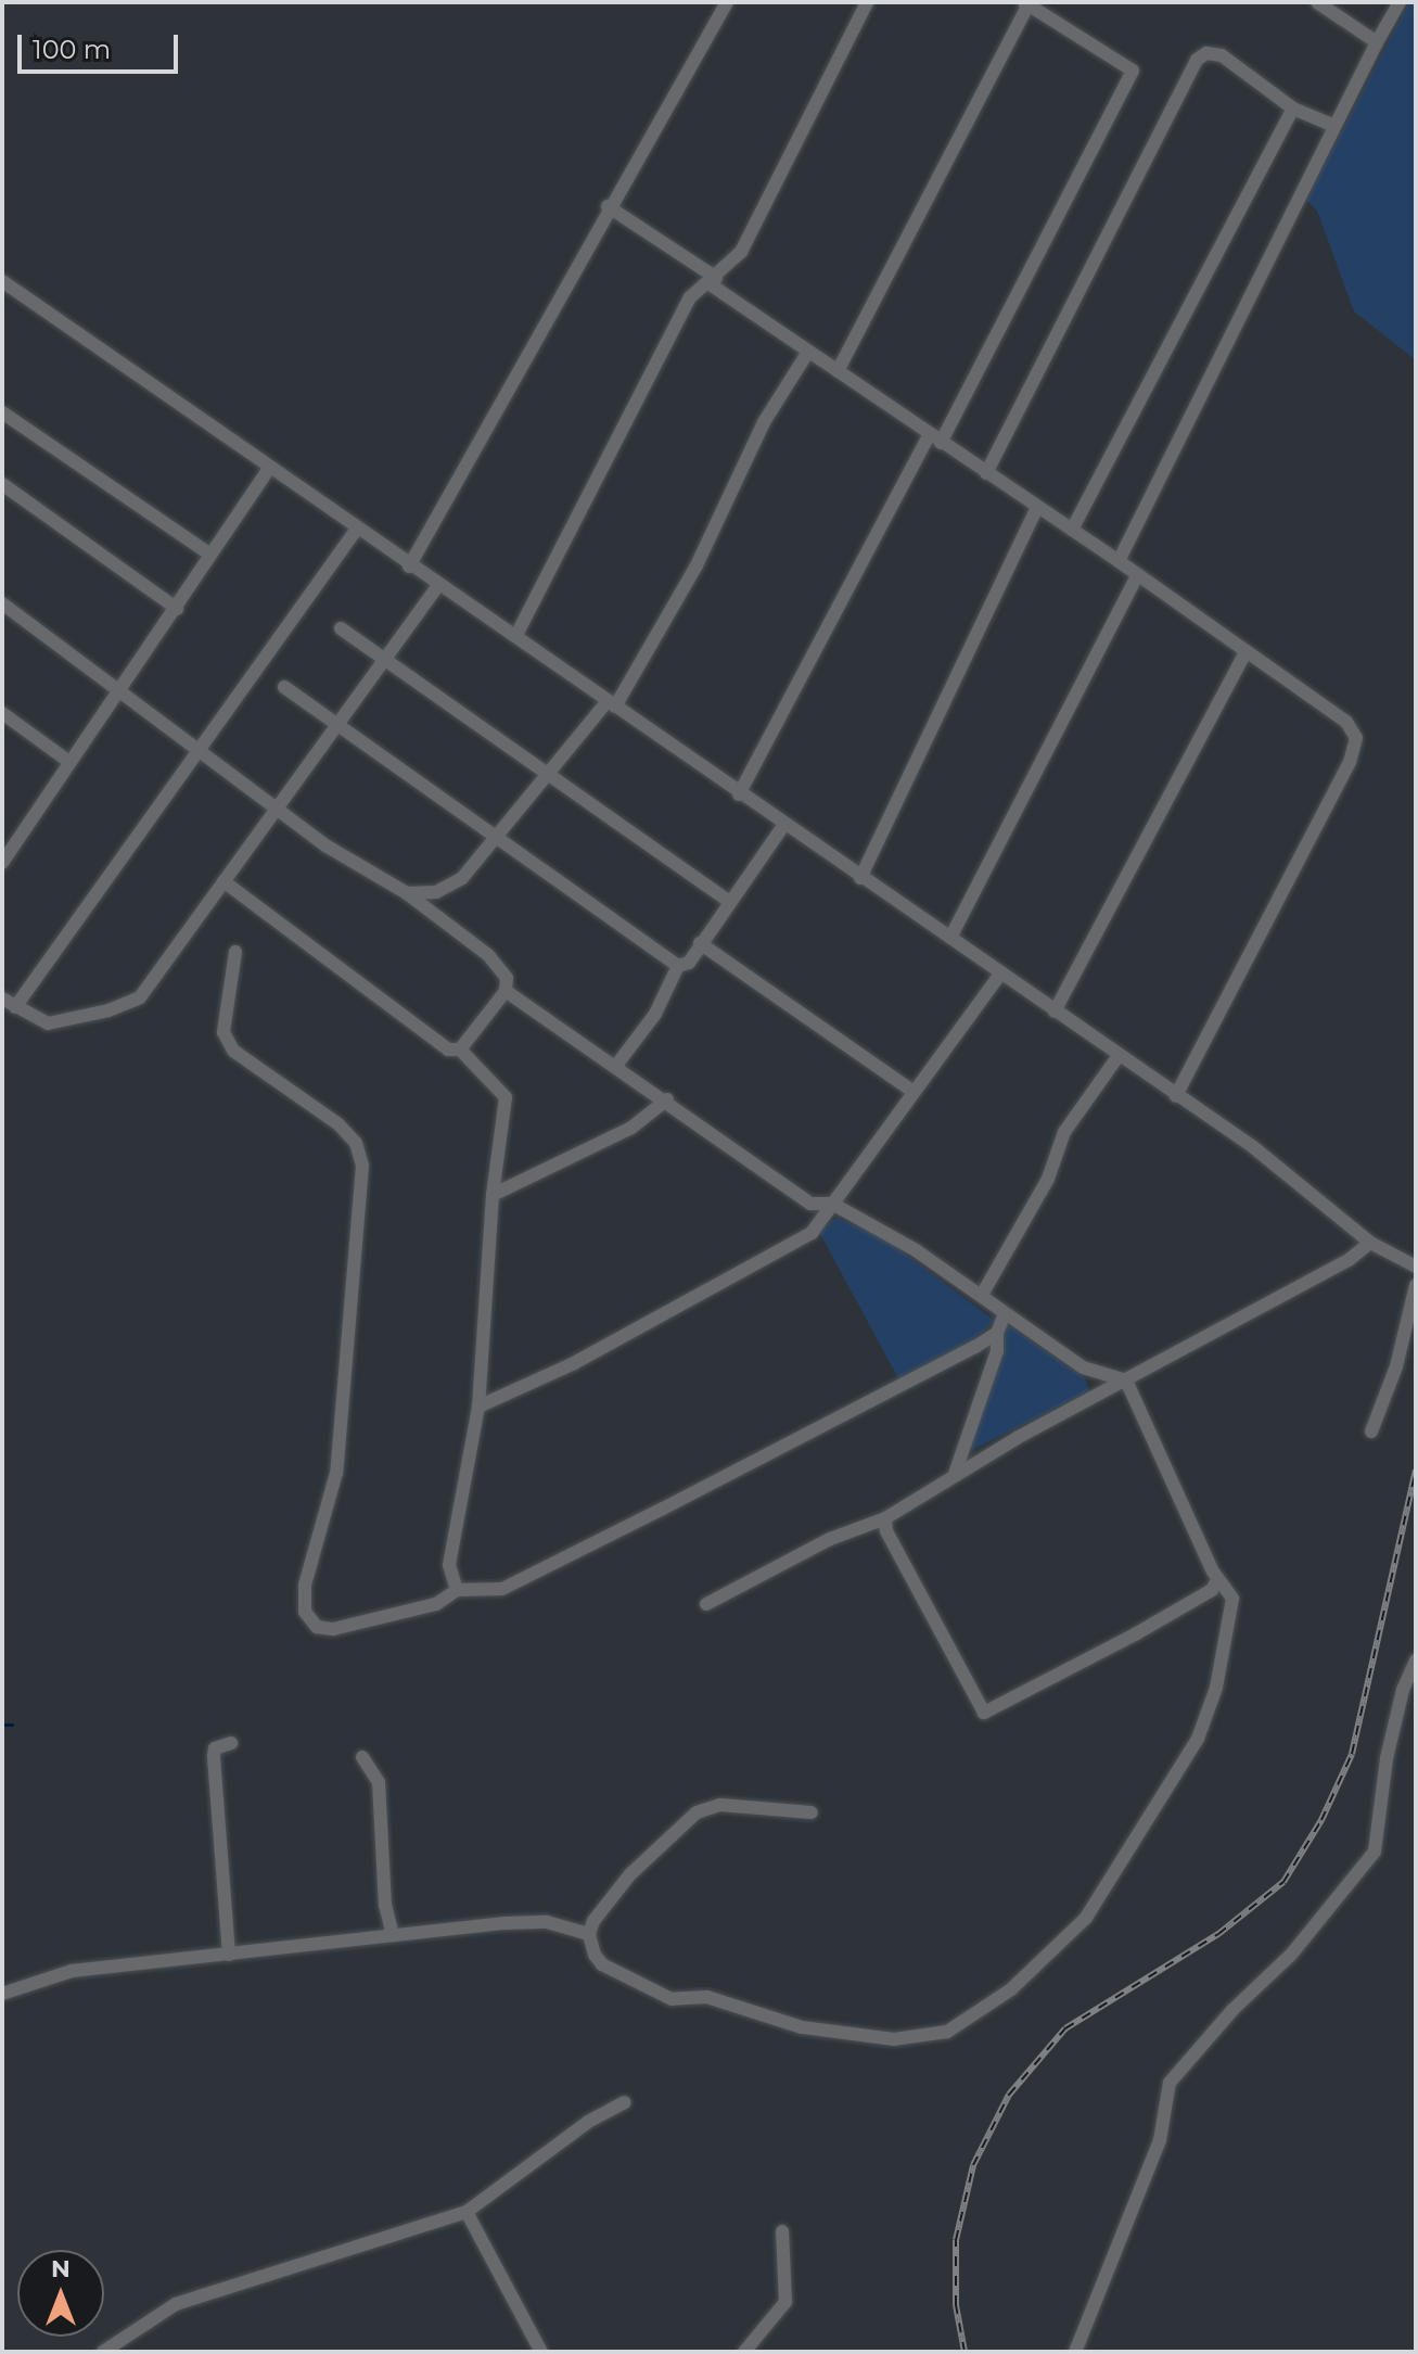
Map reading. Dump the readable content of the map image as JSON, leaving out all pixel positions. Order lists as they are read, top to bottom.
{
  "scale_bar": "100 m",
  "north": "top"
}
